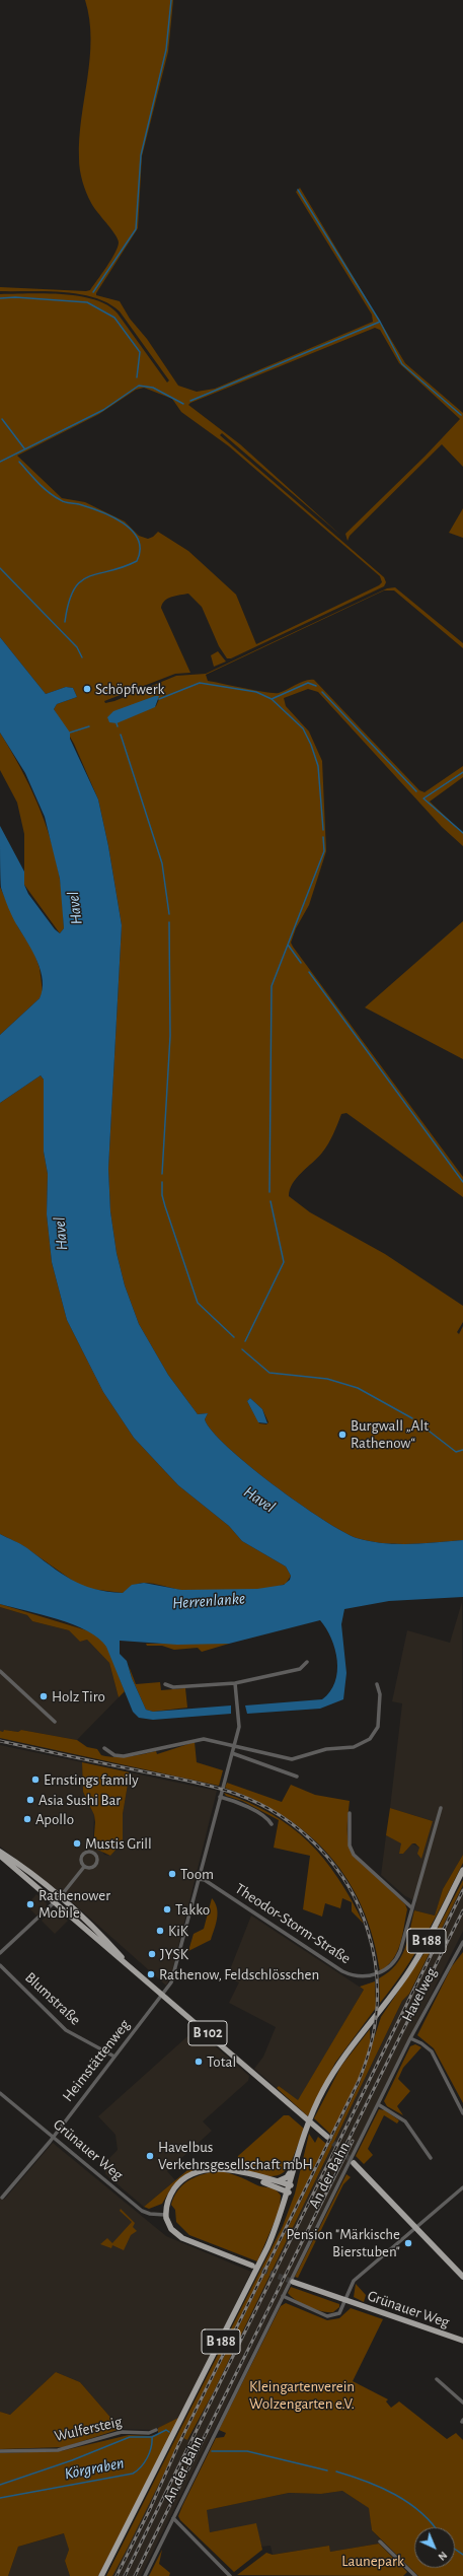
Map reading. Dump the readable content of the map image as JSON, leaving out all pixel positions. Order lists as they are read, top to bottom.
{
  "streets": {
    "main road": ["B 188", "B 102", "Grünauer Weg"],
    "street": [
      "Theodor-Storm-Straße",
      "Havelweg",
      "Blumstraße",
      "Heimstättenweg",
      "An der Bahn",
      "Wulfersteig"
    ]
  },
  "crossings": [
    ["Theodor-Storm-Straße", "Heimstättenweg"],
    ["Havelweg", "An der Bahn"],
    ["Blumstraße", "Heimstättenweg"],
    ["B 102", "Heimstättenweg"],
    ["Heimstättenweg", "Grünauer Weg"],
    ["Grünauer Weg", "An der Bahn"]
  ],
  "water": ["Havel", "Herrenlanke", "Körgraben"],
  "parks": ["Kleingartenverein Wolzengarten e.V.", "Launepark"],
  "places": [
    "Schöpfwerk",
    "Burgwall „Alt Rathenow“",
    "Holz Tiro",
    "Ernstings family",
    "Asia Sushi Bar",
    "Apollo",
    "Mustis Grill",
    "Toom",
    "Rathenower Mobile",
    "Takko",
    "KiK",
    "JYSK",
    "Rathenow, Feldschlösschen",
    "Total",
    "Havelbus Verkehrsgesellschaft mbH",
    "Pension \"Märkische Bierstuben\""
  ],
  "north": "bottom right"
}
